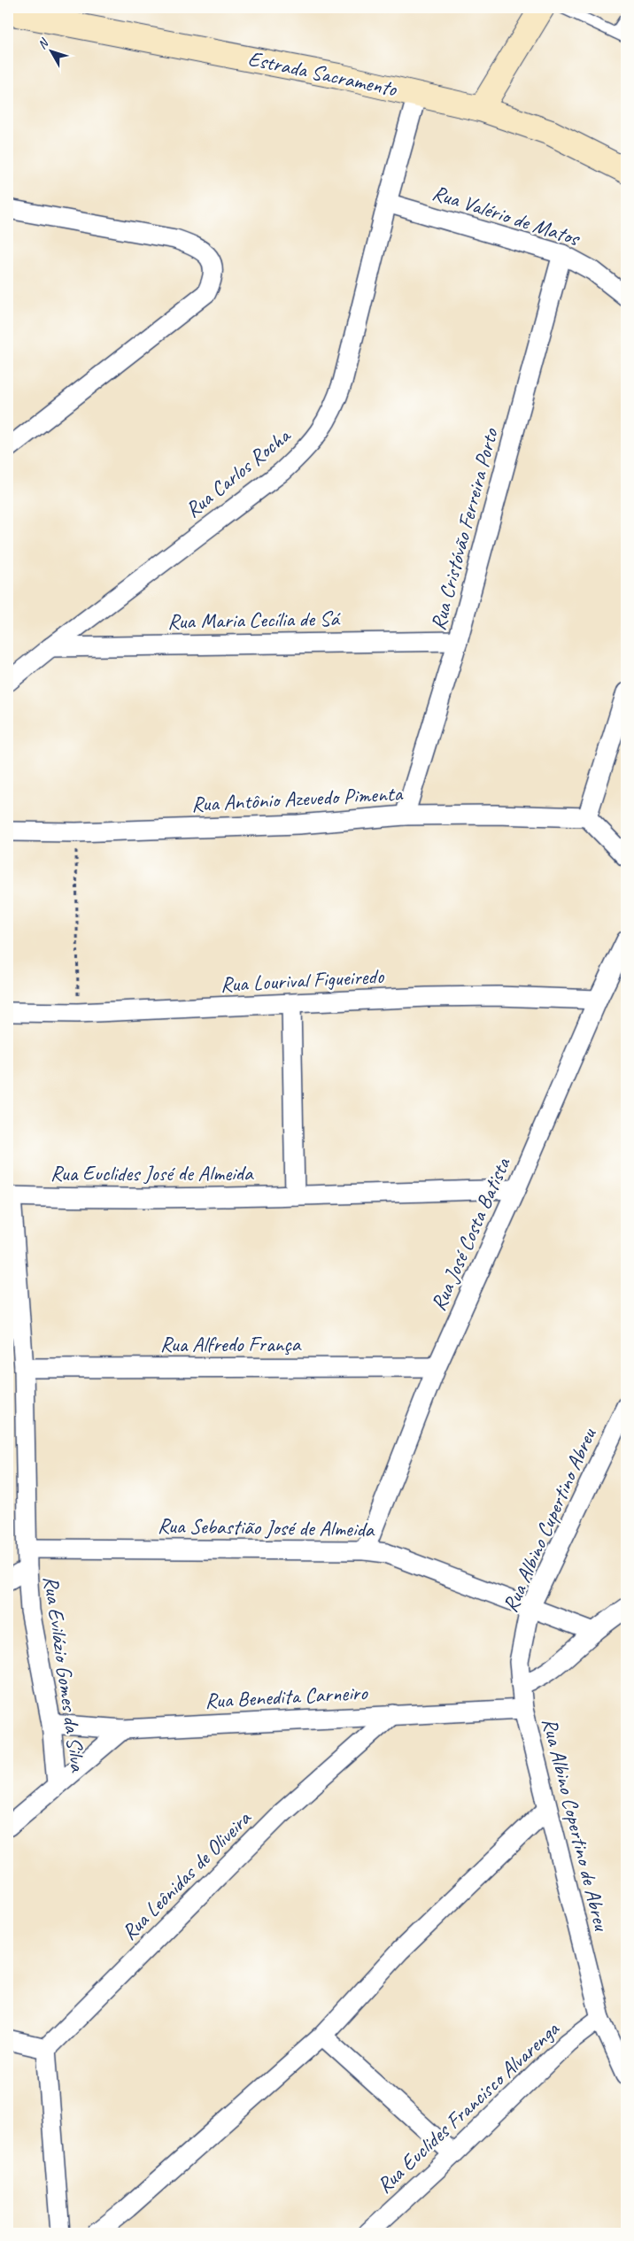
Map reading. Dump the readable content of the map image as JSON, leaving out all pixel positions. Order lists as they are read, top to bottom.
{
  "streets": {
    "main road": ["Estrada Sacramento"],
    "street": [
      "Rua Valério de Matos",
      "Rua Carlos Rocha",
      "Rua Cristóvão Ferreira Porto",
      "Rua Maria Cecília de Sá",
      "Rua Antônio Azevedo Pimenta",
      "Rua Lourival Figueiredo",
      "Rua Euclides José de Almeida",
      "Rua José Costa Batista",
      "Rua Alfredo França",
      "Rua Albino Cupertino Abreu",
      "Rua Sebastião José de Almeida",
      "Rua Evilázio Gomes da Silva",
      "Rua Benedita Carneiro",
      "Rua Albino Copertino de Abreu",
      "Rua Leônidas de Oliveira",
      "Rua Euclides Francisco Alvarenga"
    ]
  },
  "crossings": [
    ["Estrada Sacramento", "Rua Carlos Rocha"],
    ["Rua Valério de Matos", "Rua Carlos Rocha"],
    ["Rua Valério de Matos", "Rua Cristóvão Ferreira Porto"],
    ["Rua Carlos Rocha", "Rua Maria Cecília de Sá"],
    ["Rua Cristóvão Ferreira Porto", "Rua Maria Cecília de Sá"],
    ["Rua Cristóvão Ferreira Porto", "Rua Antônio Azevedo Pimenta"],
    ["Rua Lourival Figueiredo", "Rua José Costa Batista"],
    ["Rua Euclides José de Almeida", "Rua José Costa Batista"],
    ["Rua Euclides José de Almeida", "Rua Evilázio Gomes da Silva"],
    ["Rua José Costa Batista", "Rua Alfredo França"],
    ["Rua José Costa Batista", "Rua Sebastião José de Almeida"],
    ["Rua Alfredo França", "Rua Evilázio Gomes da Silva"],
    ["Rua Albino Cupertino Abreu", "Rua Sebastião José de Almeida"],
    ["Rua Albino Cupertino Abreu", "Rua Benedita Carneiro"],
    ["Rua Albino Cupertino Abreu", "Rua Albino Copertino de Abreu"],
    ["Rua Sebastião José de Almeida", "Rua Evilázio Gomes da Silva"],
    ["Rua Evilázio Gomes da Silva", "Rua Benedita Carneiro"],
    ["Rua Benedita Carneiro", "Rua Albino Copertino de Abreu"],
    ["Rua Benedita Carneiro", "Rua Leônidas de Oliveira"],
    ["Rua Albino Copertino de Abreu", "Rua Euclides Francisco Alvarenga"]
  ],
  "north": "top left"
}
